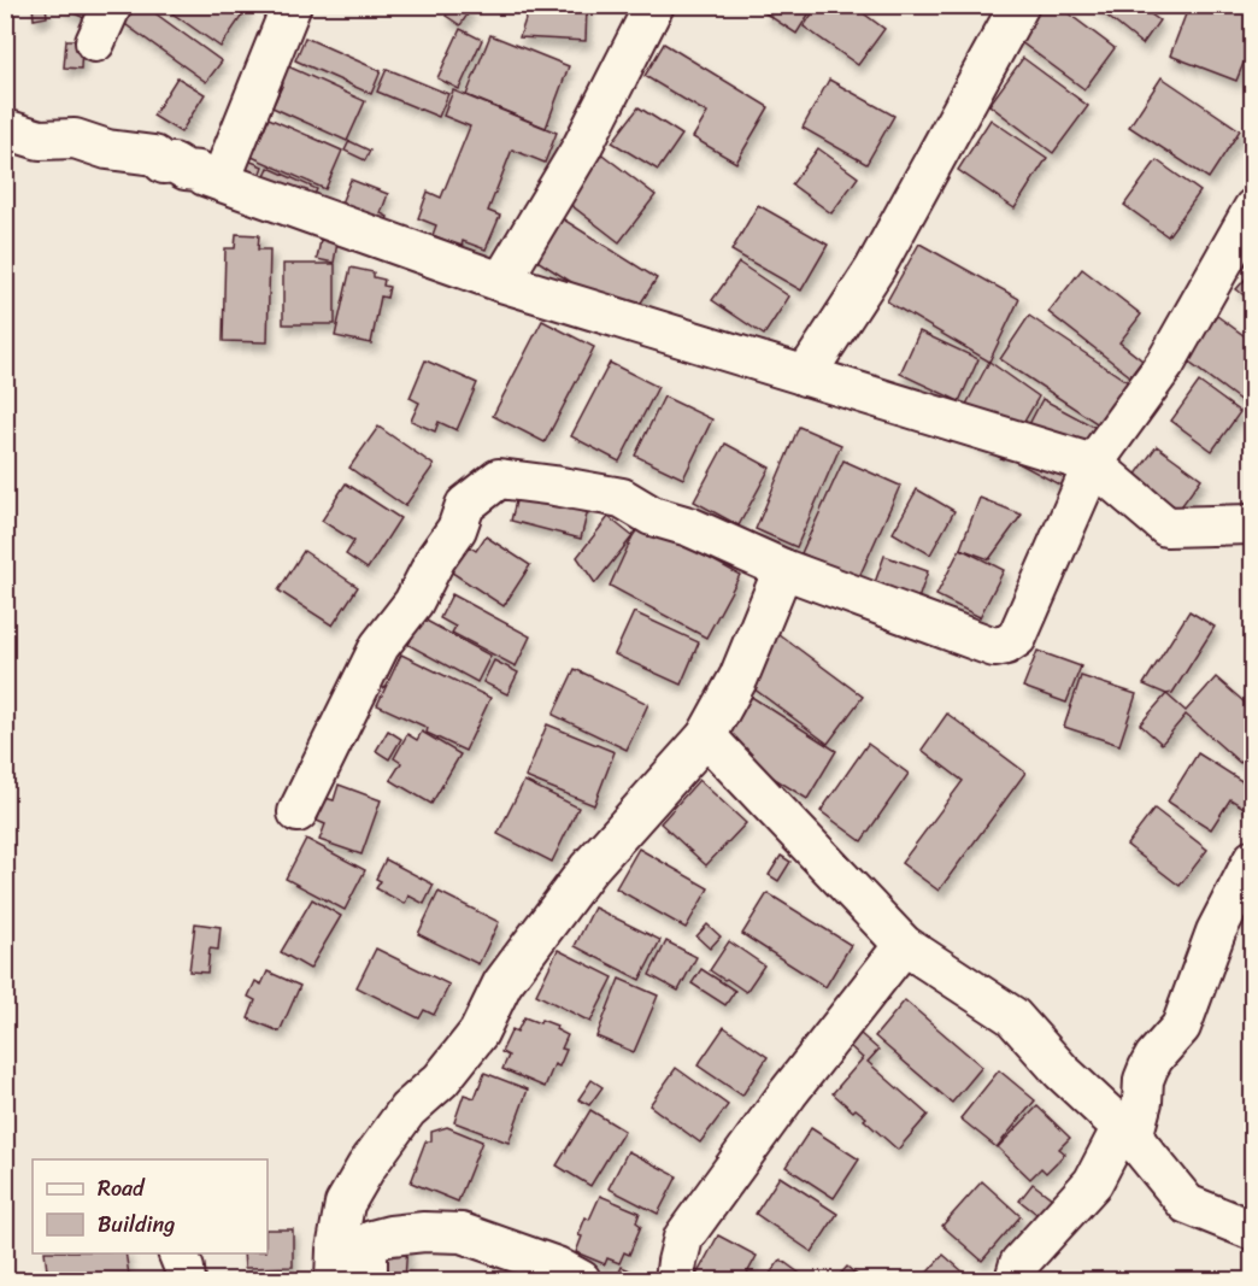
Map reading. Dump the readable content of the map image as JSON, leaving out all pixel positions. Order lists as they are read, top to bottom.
{
  "legend": ["Road", "Building"]
}
